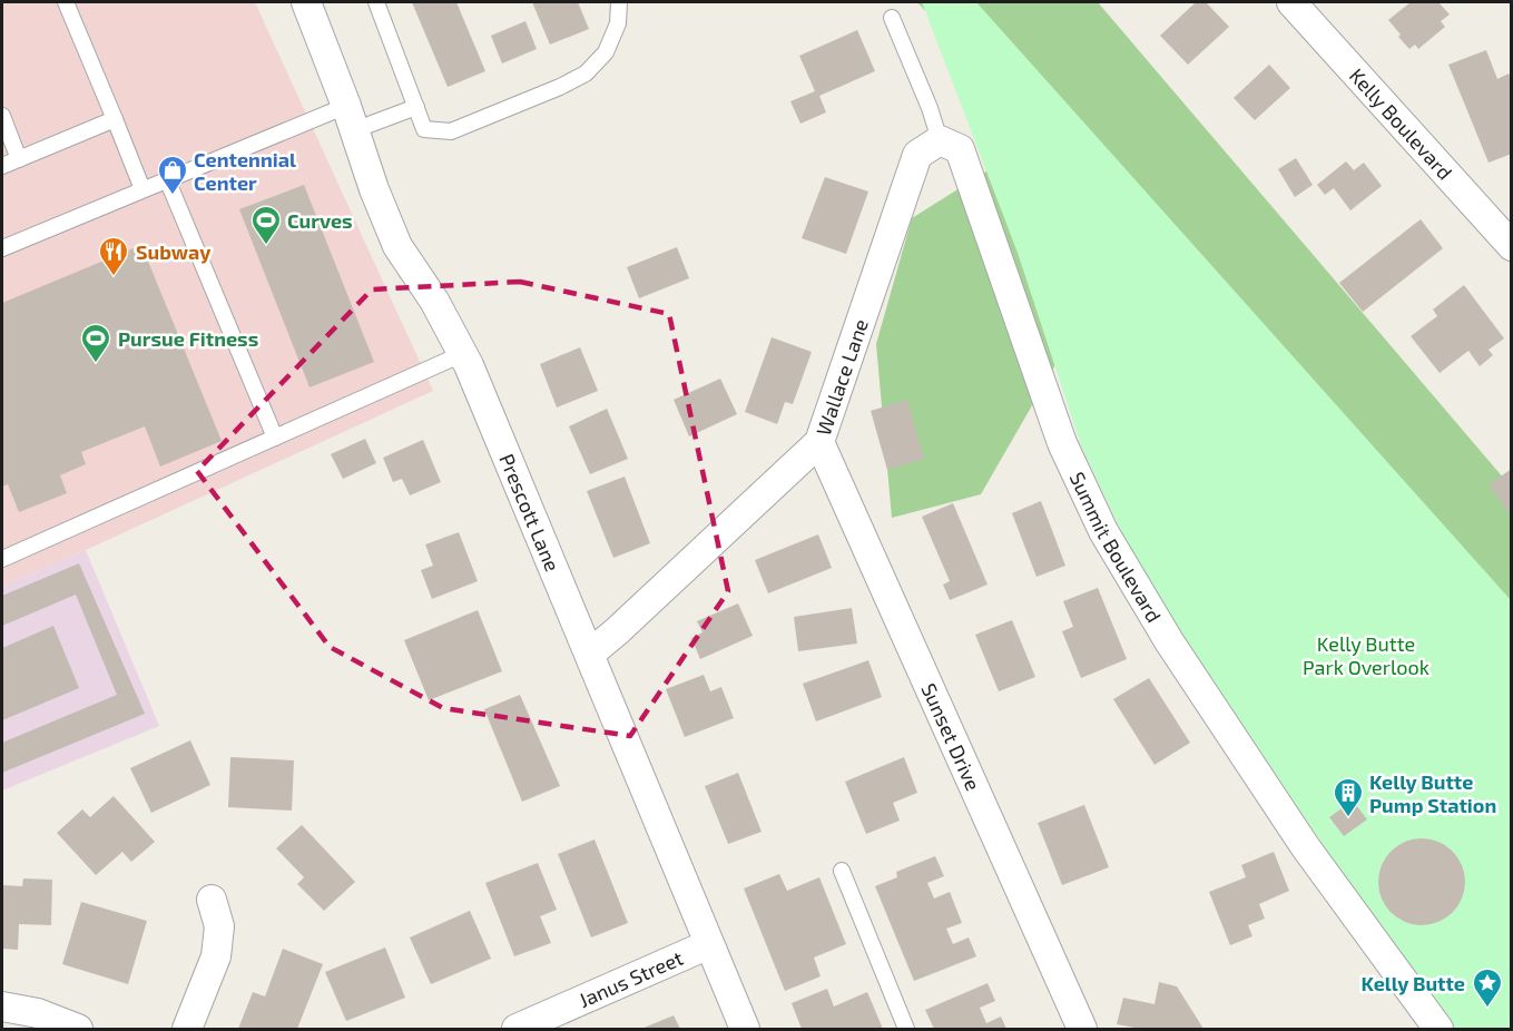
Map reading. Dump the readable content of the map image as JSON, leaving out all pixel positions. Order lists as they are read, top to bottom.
{
  "streets": {
    "street": [
      "Kelly Boulevard",
      "Wallace Lane",
      "Prescott Lane",
      "Summit Boulevard",
      "Sunset Drive",
      "Janus Street"
    ]
  },
  "crossings": [
    ["Wallace Lane", "Prescott Lane"],
    ["Wallace Lane", "Summit Boulevard"],
    ["Wallace Lane", "Sunset Drive"],
    ["Prescott Lane", "Janus Street"]
  ],
  "parks": ["Kelly Butte Park Overlook"],
  "places": {
    "shop": ["Centennial Center"],
    "sports": ["Curves", "Pursue Fitness"],
    "restaurant": ["Subway"],
    "building": ["Kelly Butte Pump Station"],
    "place": ["Kelly Butte"]
  }
}
